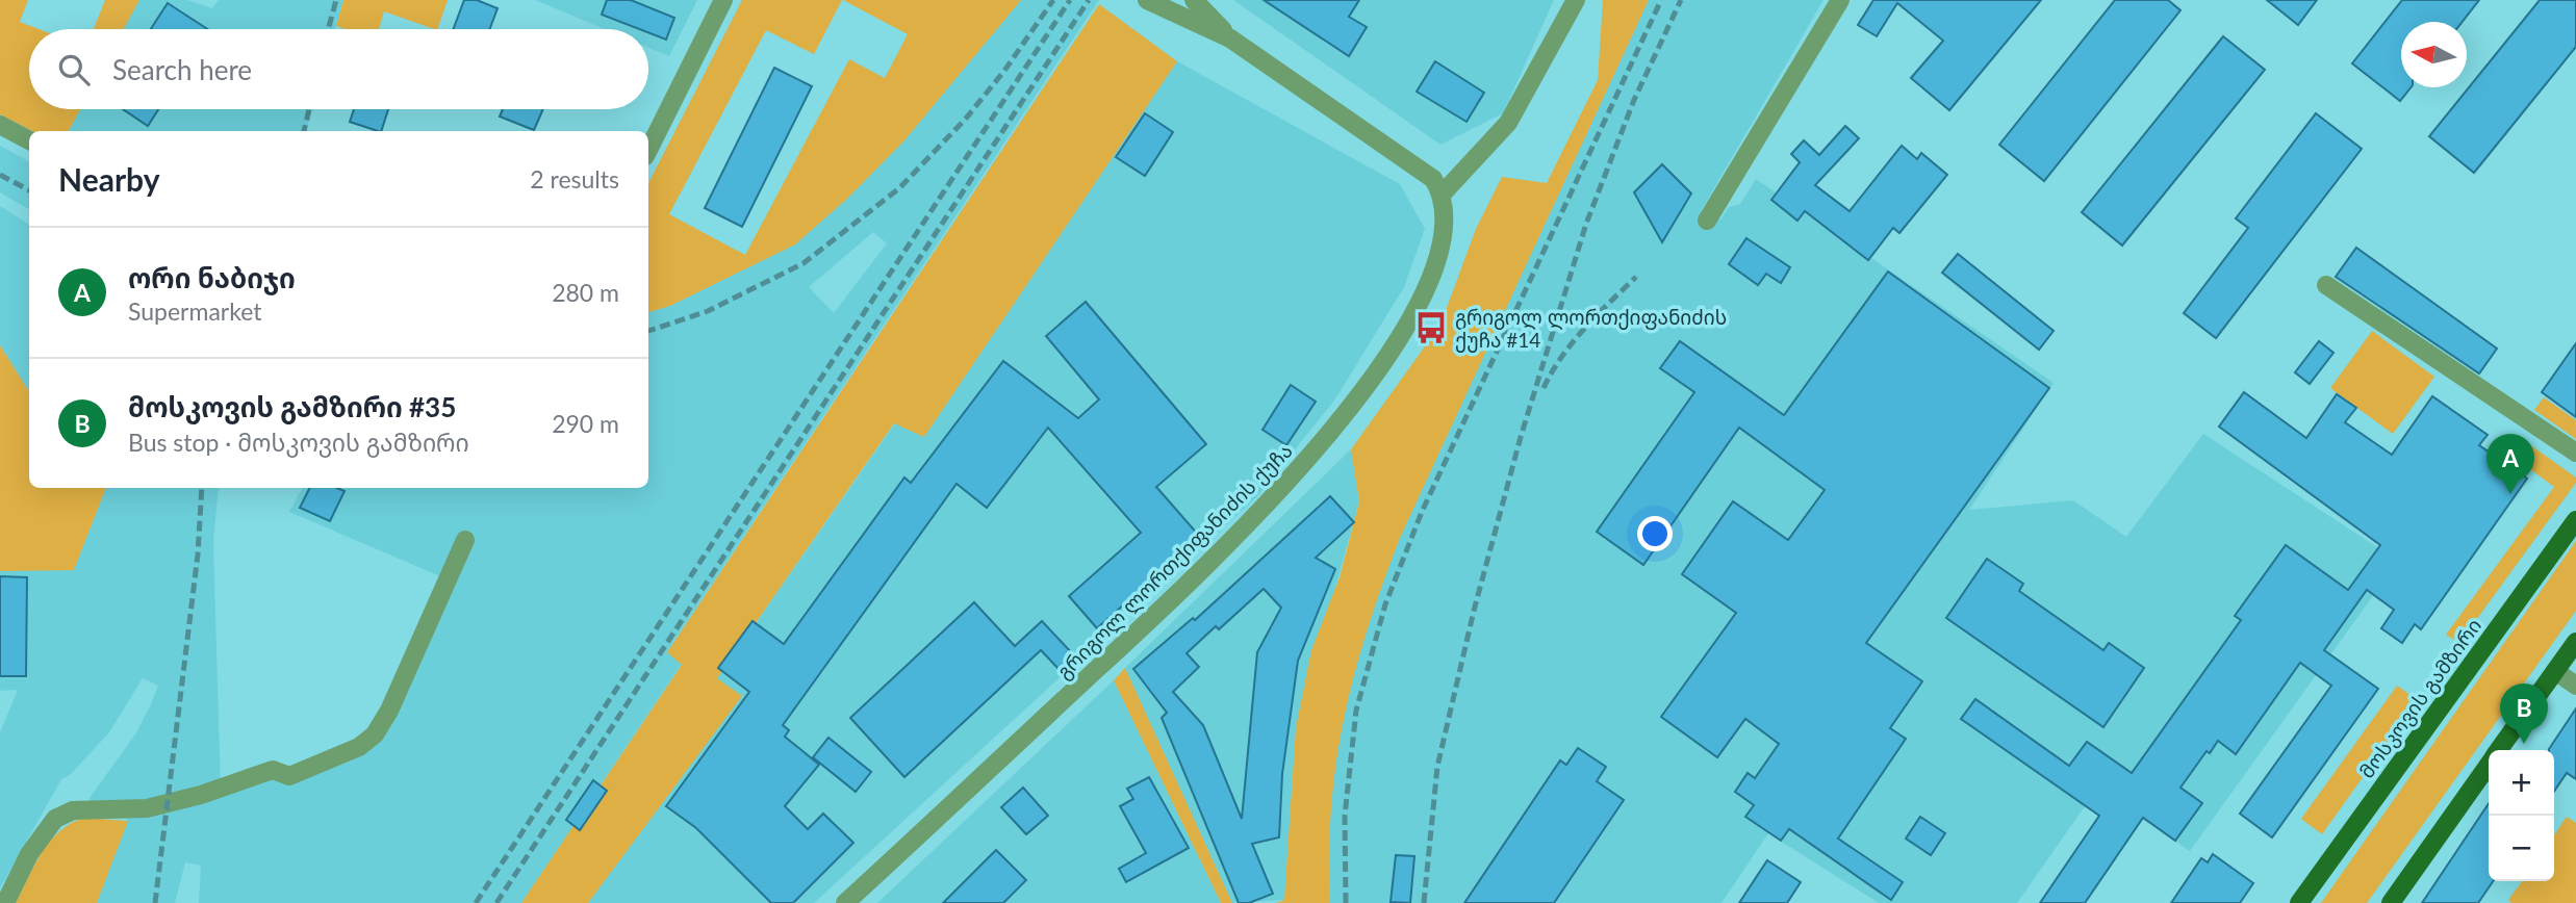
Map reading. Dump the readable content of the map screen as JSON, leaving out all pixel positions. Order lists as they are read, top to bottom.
{
  "streets": {
    "main road": ["მოსკოვის გამზირი"],
    "street": ["გრიგოლ ლორთქიფანიძის ქუჩა"]
  },
  "places": {
    "bus stop": ["გრიგოლ ლორთქიფანიძის ქუჩა #14"]
  },
  "north": "left",
  "page": {
    "search": "Search here",
    "heading": ["Nearby", "2 results"],
    "list": [
      {
        "mark": "A",
        "name": "ორი ნაბიჯი",
        "note": "Supermarket",
        "value": "280 m"
      },
      {
        "mark": "B",
        "name": "მოსკოვის გამზირი #35",
        "note": "Bus stop · მოსკოვის გამზირი",
        "value": "290 m"
      }
    ],
    "pins": ["A", "B"],
    "map_buttons": ["+", "−"]
  }
}
